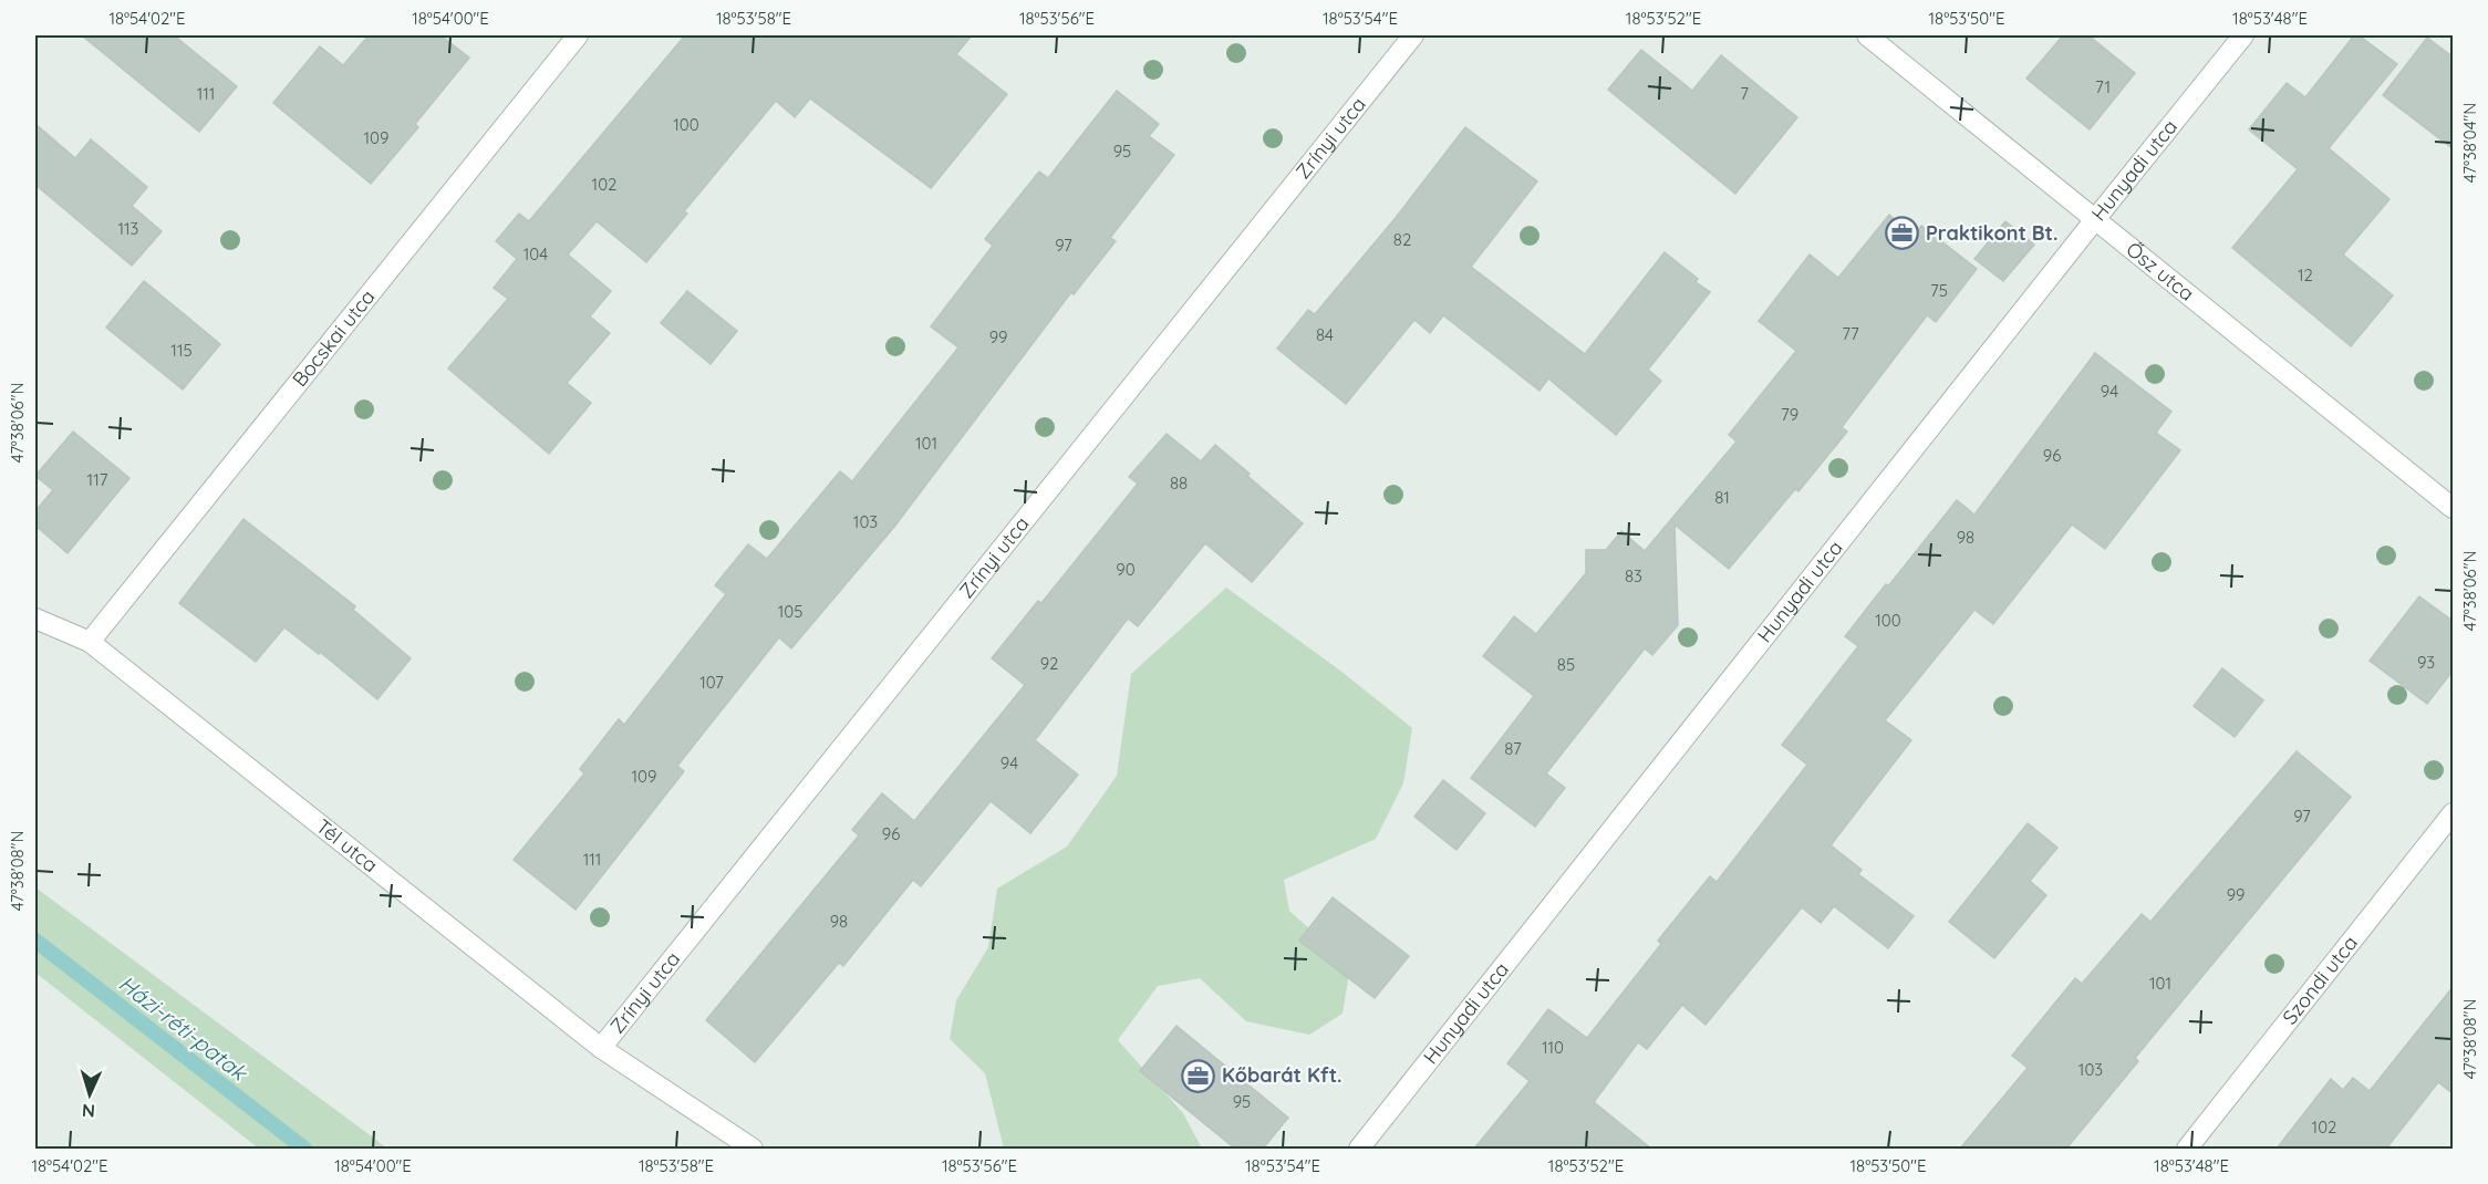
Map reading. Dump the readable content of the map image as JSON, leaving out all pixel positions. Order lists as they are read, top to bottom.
{
  "streets": {
    "street": [
      "Zrínyi utca",
      "Hunyadi utca",
      "Ősz utca",
      "Bocskai utca",
      "Tél utca",
      "Szondi utca"
    ]
  },
  "crossings": [
    ["Zrínyi utca", "Tél utca"],
    ["Hunyadi utca", "Ősz utca"],
    ["Bocskai utca", "Tél utca"]
  ],
  "water": ["Házi-réti-patak"],
  "places": {
    "office": ["Praktikont Bt.", "Kőbarát Kft."]
  },
  "house_numbers": [
    "71",
    "111",
    "7",
    "100",
    "109",
    "95",
    "102",
    "113",
    "82",
    "97",
    "104",
    "12",
    "75",
    "77",
    "84",
    "99",
    "115",
    "94",
    "79",
    "101",
    "96",
    "117",
    "88",
    "81",
    "103",
    "98",
    "90",
    "83",
    "105",
    "100",
    "93",
    "92",
    "85",
    "107",
    "87",
    "94",
    "109",
    "97",
    "96",
    "111",
    "99",
    "98",
    "101",
    "110",
    "103",
    "95",
    "102"
  ],
  "north": "bottom",
  "coordinates": [
    "18°54'02\"E",
    "18°54'00\"E",
    "18°53'58\"E",
    "18°53'56\"E",
    "18°53'54\"E",
    "18°53'52\"E",
    "18°53'50\"E",
    "18°53'48\"E",
    "47°38'04\"N",
    "47°38'06\"N",
    "47°38'08\"N"
  ]
}
